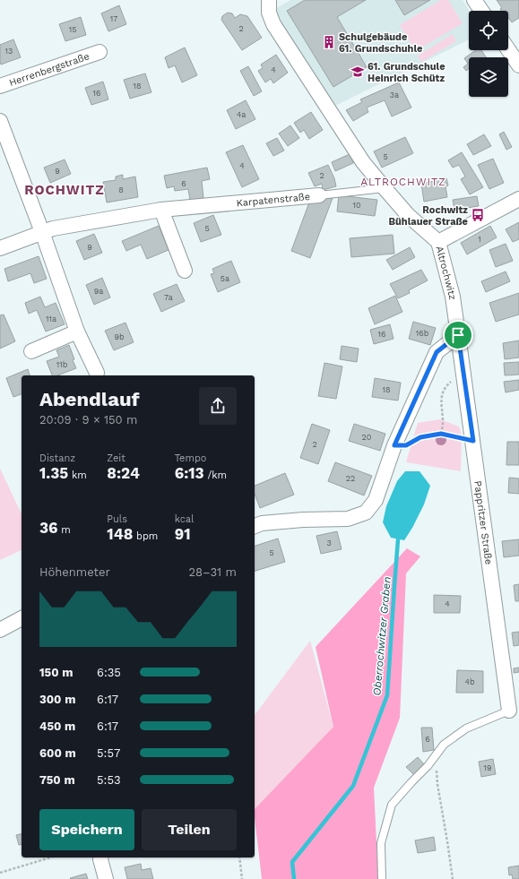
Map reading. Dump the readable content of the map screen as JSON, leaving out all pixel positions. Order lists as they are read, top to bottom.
{
  "streets": {
    "street": [
      "Herrenbergstraße",
      "Karpatenstraße",
      "Altrochwitz",
      "Pappritzer Straße"
    ]
  },
  "crossings": [
    ["Karpatenstraße", "Altrochwitz"],
    ["Altrochwitz", "Pappritzer Straße"]
  ],
  "districts": ["ALTROCHWITZ", "ROCHWITZ"],
  "water": ["Oberrochwitzer Graben"],
  "places": {
    "building": ["Schulgebäude 61. Grundschuhle"],
    "school or university": ["61. Grundschule Heinrich Schütz"],
    "bus stop": ["Rochwitz Bühlauer Straße"]
  },
  "house_numbers": [
    "17",
    "2",
    "15",
    "13",
    "4",
    "18",
    "16",
    "3a",
    "4a",
    "5",
    "4",
    "9",
    "2",
    "6",
    "8",
    "10",
    "5",
    "1",
    "9",
    "5a",
    "9a",
    "7a",
    "11a",
    "16b",
    "16",
    "9b",
    "11b",
    "18",
    "20",
    "2",
    "22",
    "3",
    "5",
    "4",
    "4b",
    "6",
    "19"
  ],
  "page": {
    "heading": ["Abendlauf", "20:09 · 9 × 150 m"],
    "stats": [
      ["Distanz", "1.35 km"],
      ["Zeit", "8:24"],
      ["Tempo", "6:13 /km"],
      ["36 m"],
      ["Puls", "148 bpm"],
      ["kcal", "91"]
    ],
    "chart": ["Höhenmeter", "28–31 m"],
    "list": [
      {
        "name": "150 m",
        "note": "6:35"
      },
      {
        "name": "300 m",
        "note": "6:17"
      },
      {
        "name": "450 m",
        "note": "6:17"
      },
      {
        "name": "600 m",
        "note": "5:57"
      },
      {
        "name": "750 m",
        "note": "5:53"
      }
    ],
    "buttons": ["Speichern", "Teilen"]
  }
}
